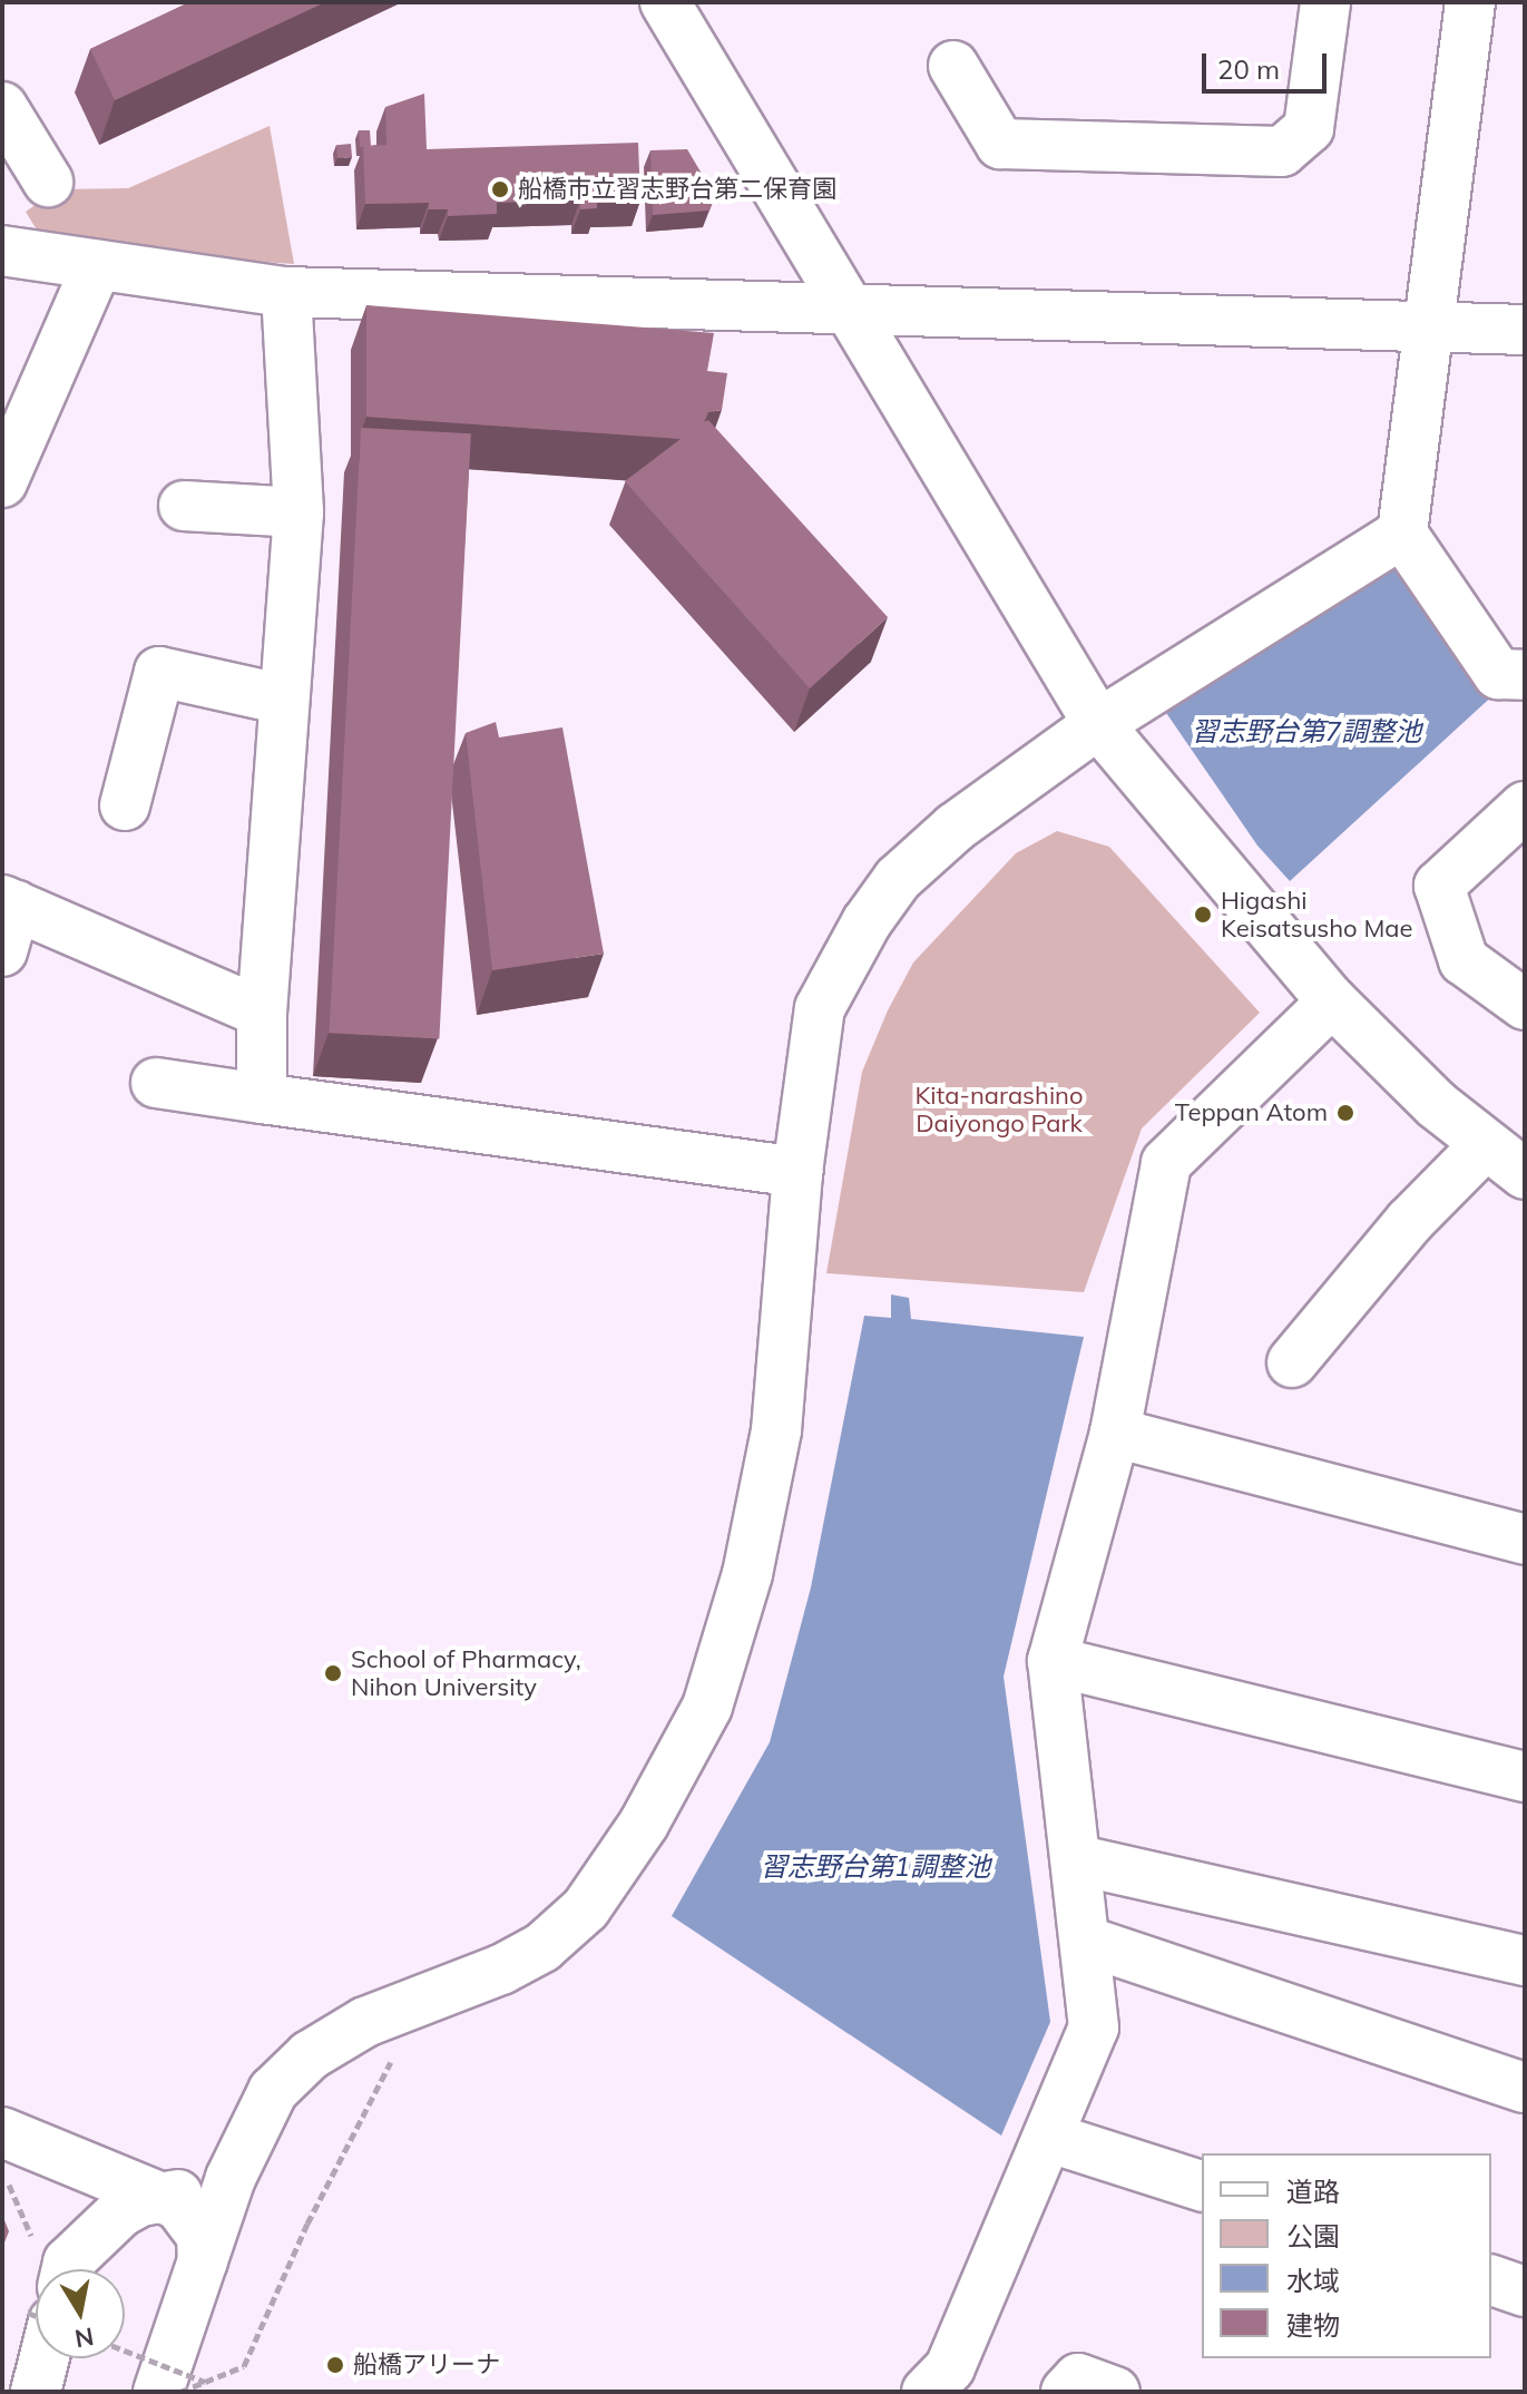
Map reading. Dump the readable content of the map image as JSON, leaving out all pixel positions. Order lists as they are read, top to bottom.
{
  "water": ["習志野台第7調整池", "習志野台第1調整池"],
  "parks": ["Kita-narashino Daiyongo Park"],
  "places": [
    "船橋市立習志野台第二保育園",
    "Higashi Keisatsusho Mae",
    "Teppan Atom",
    "School of Pharmacy, Nihon University",
    "船橋アリーナ"
  ],
  "legend": [
    "道路",
    "公園",
    "水域",
    "建物"
  ],
  "scale_bar": "20 m",
  "north": "bottom"
}
